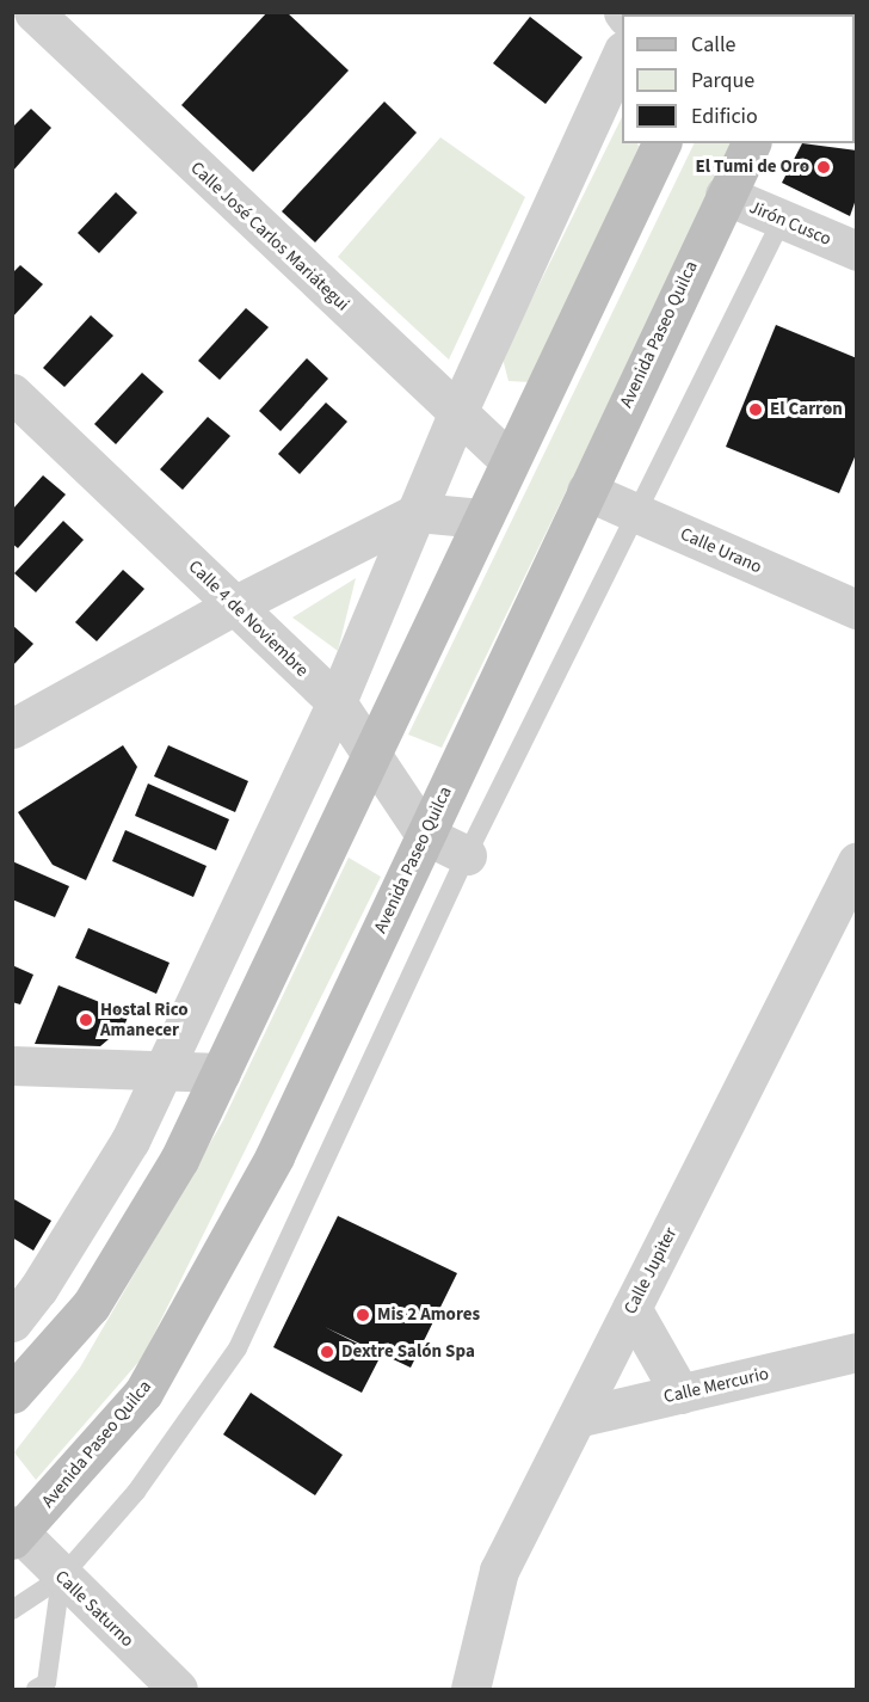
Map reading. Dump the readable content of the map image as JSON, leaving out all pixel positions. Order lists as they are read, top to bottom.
{
  "streets": {
    "main road": ["Avenida Paseo Quilca"],
    "street": [
      "Jirón Cusco",
      "Calle José Carlos Mariátegui",
      "Calle Urano",
      "Calle 4 de Noviembre",
      "Calle Jupiter",
      "Calle Mercurio",
      "Calle Saturno"
    ]
  },
  "crossings": [
    ["Jirón Cusco", "Avenida Paseo Quilca"],
    ["Avenida Paseo Quilca", "Calle Urano"],
    ["Avenida Paseo Quilca", "Calle 4 de Noviembre"],
    ["Avenida Paseo Quilca", "Calle Saturno"],
    ["Calle Jupiter", "Calle Mercurio"]
  ],
  "places": [
    "El Tumi de Oro",
    "El Carron",
    "Hostal Rico Amanecer",
    "Mis 2 Amores",
    "Dextre Salón Spa"
  ],
  "legend": ["Calle", "Parque", "Edificio"]
}
